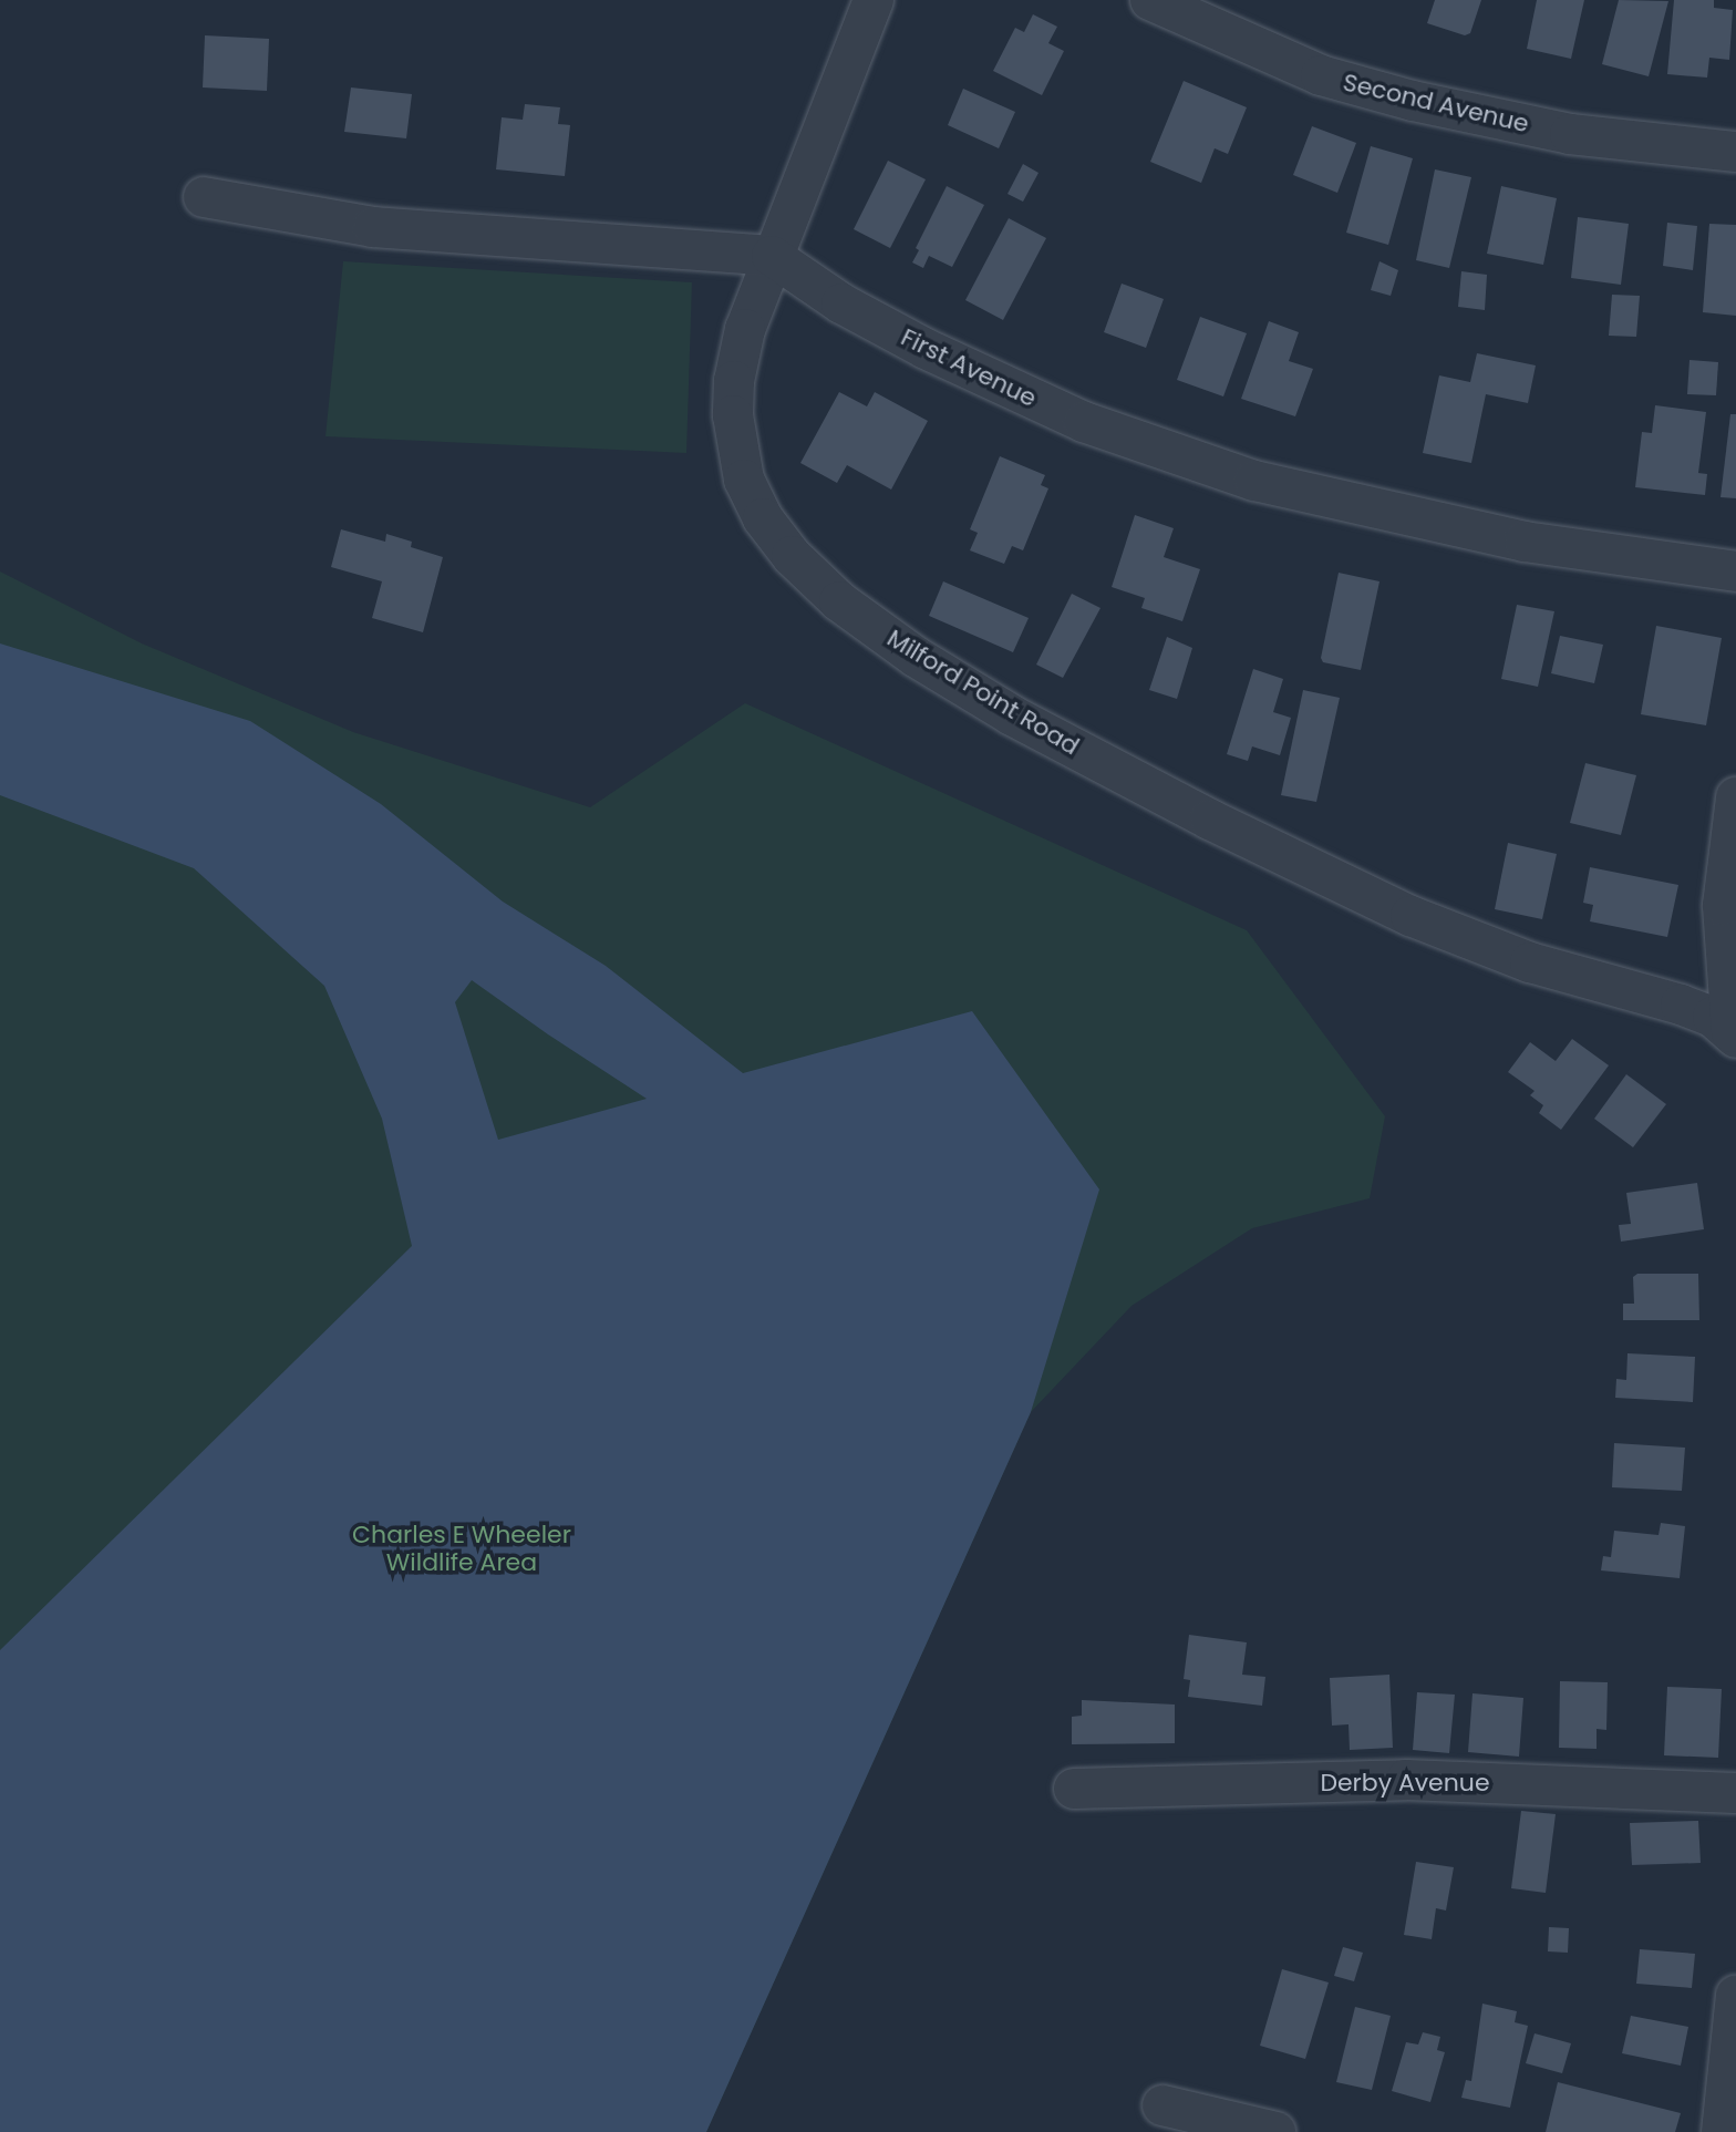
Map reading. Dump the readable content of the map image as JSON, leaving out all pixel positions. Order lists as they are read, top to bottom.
{
  "streets": {
    "street": [
      "Second Avenue",
      "First Avenue",
      "Milford Point Road",
      "Derby Avenue"
    ]
  },
  "crossings": [
    ["First Avenue", "Milford Point Road"]
  ],
  "parks": ["Charles E Wheeler Wildlife Area"]
}
